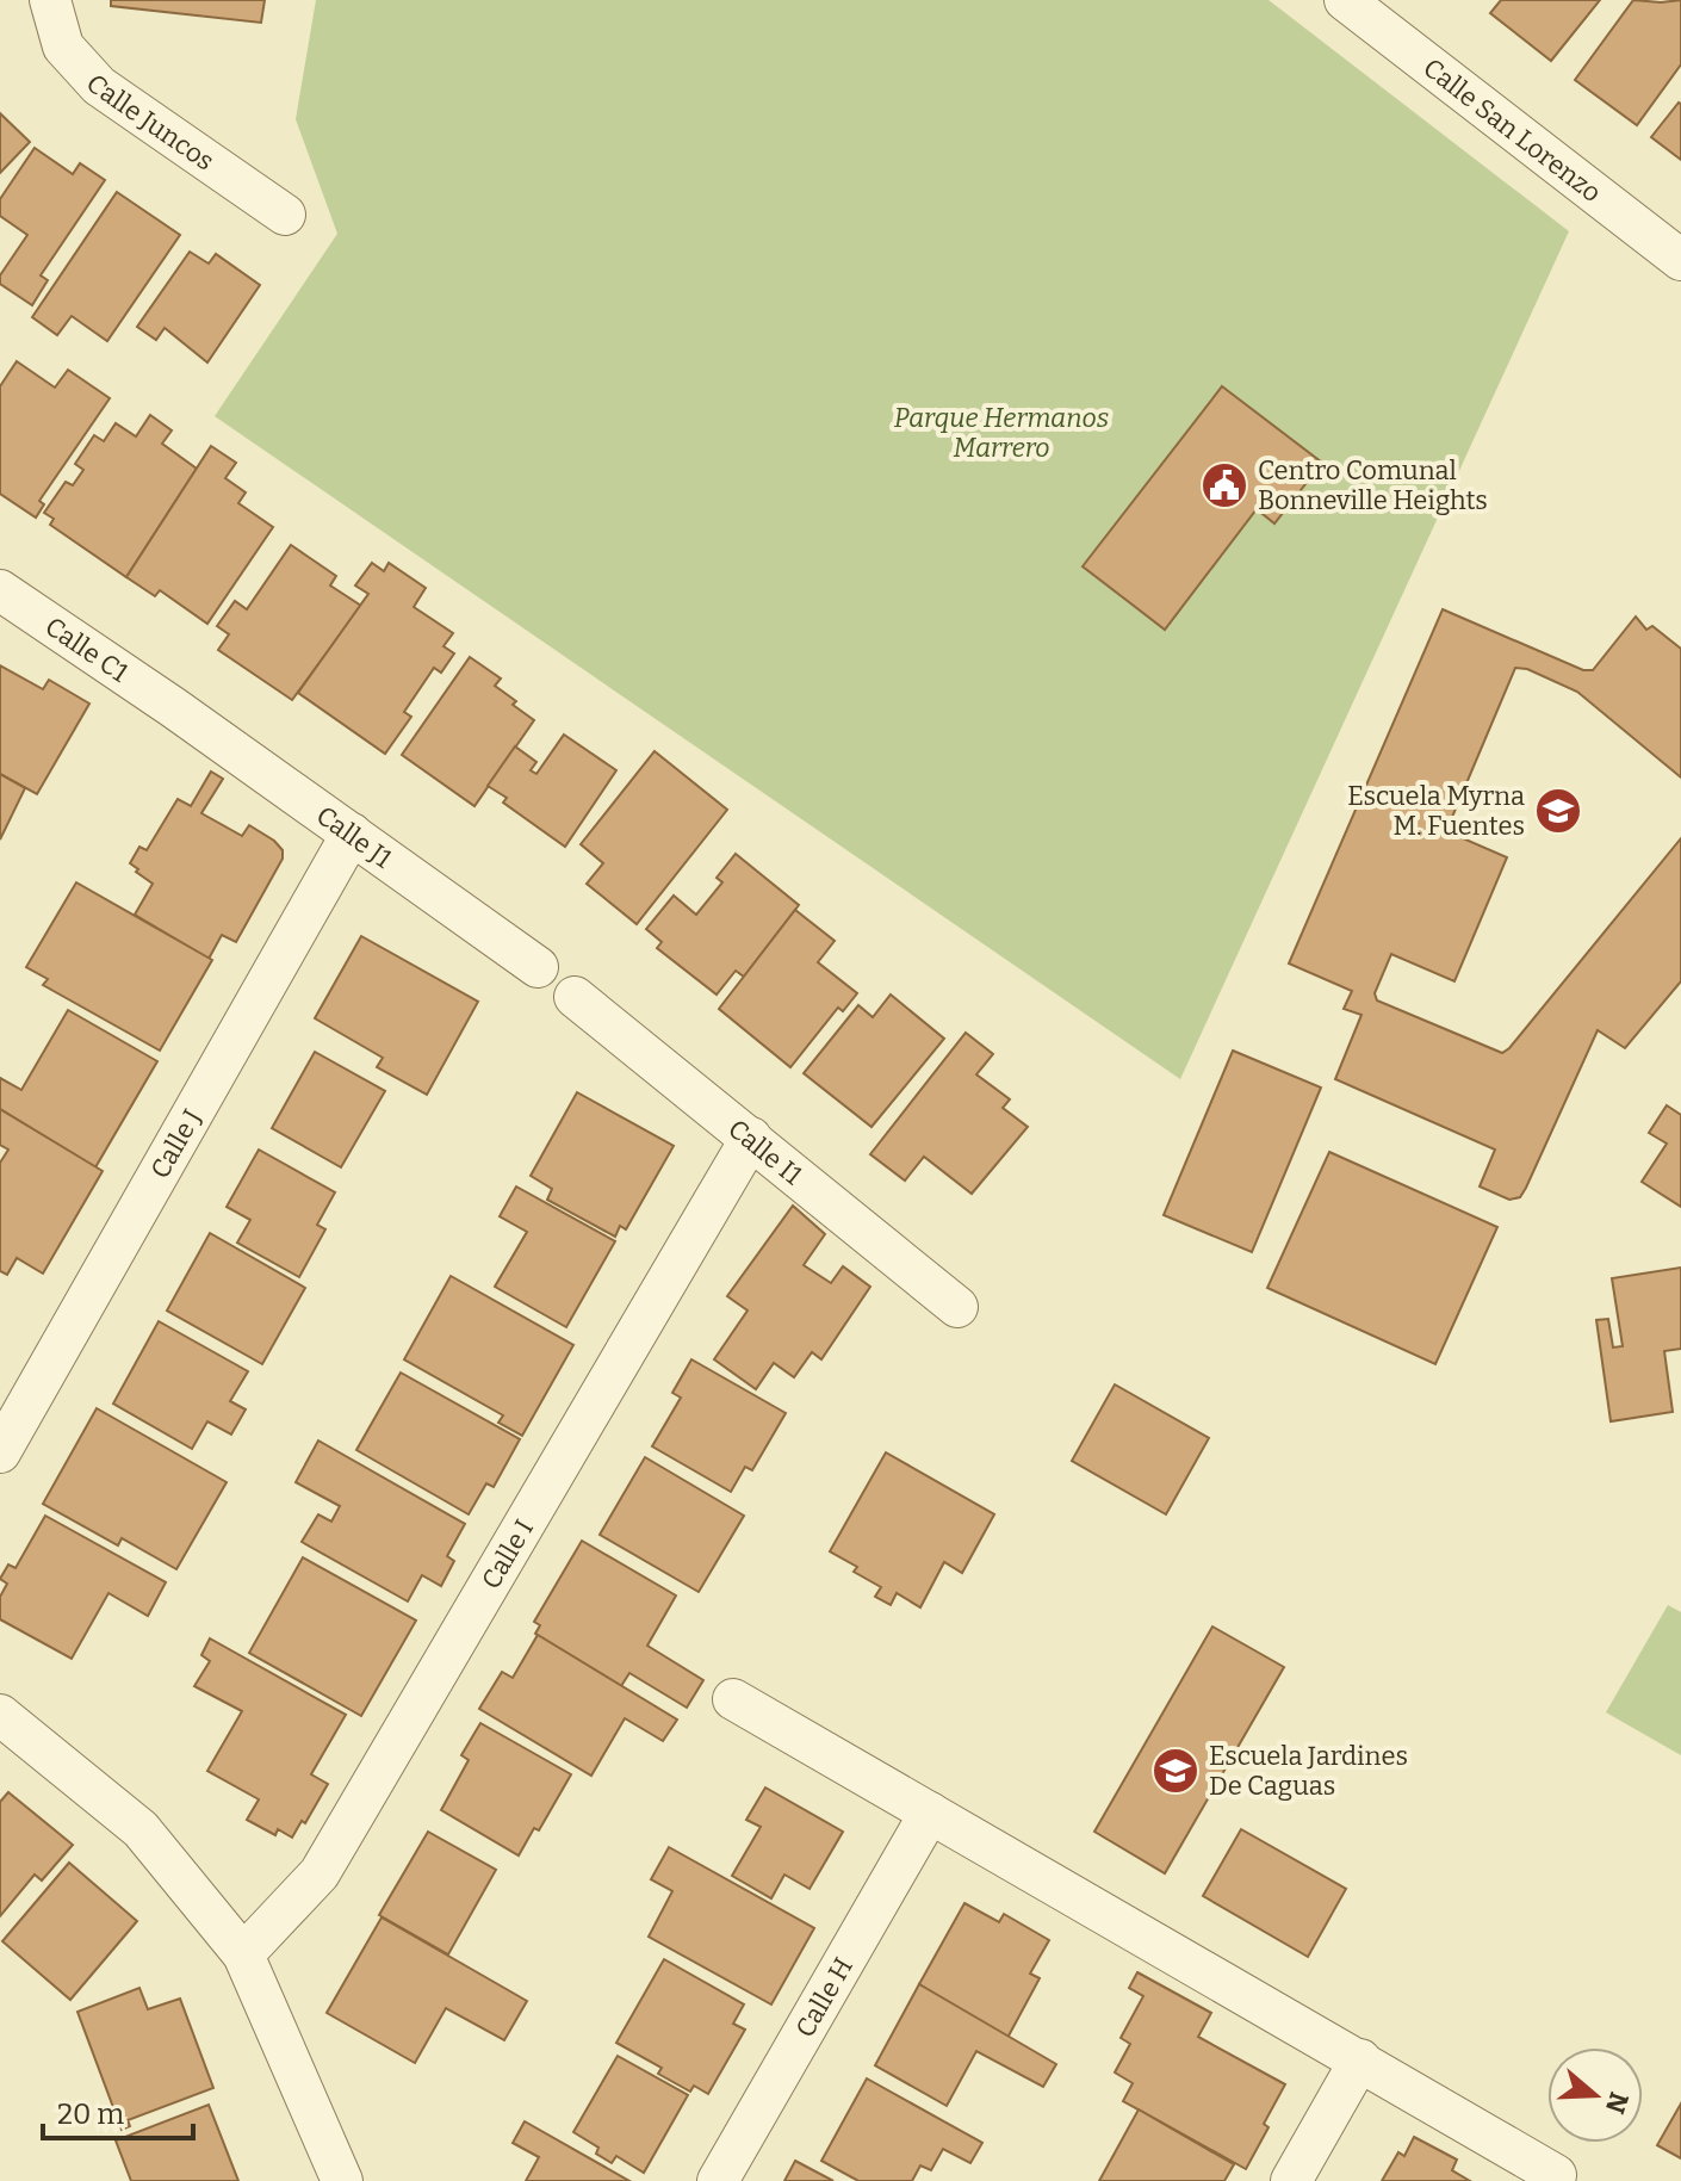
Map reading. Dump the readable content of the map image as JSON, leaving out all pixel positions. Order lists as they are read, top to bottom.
{
  "streets": {
    "street": [
      "Calle Juncos",
      "Calle San Lorenzo",
      "Calle C1",
      "Calle J1",
      "Calle J",
      "Calle I1",
      "Calle I",
      "Calle H"
    ]
  },
  "crossings": [
    ["Calle C1", "Calle J1"],
    ["Calle J1", "Calle J"],
    ["Calle I1", "Calle I"]
  ],
  "parks": ["Parque Hermanos Marrero"],
  "places": {
    "public building": ["Centro Comunal Bonneville Heights"],
    "school or university": ["Escuela Myrna M. Fuentes", "Escuela Jardines De Caguas"]
  },
  "scale_bar": "20 m",
  "north": "right"
}
